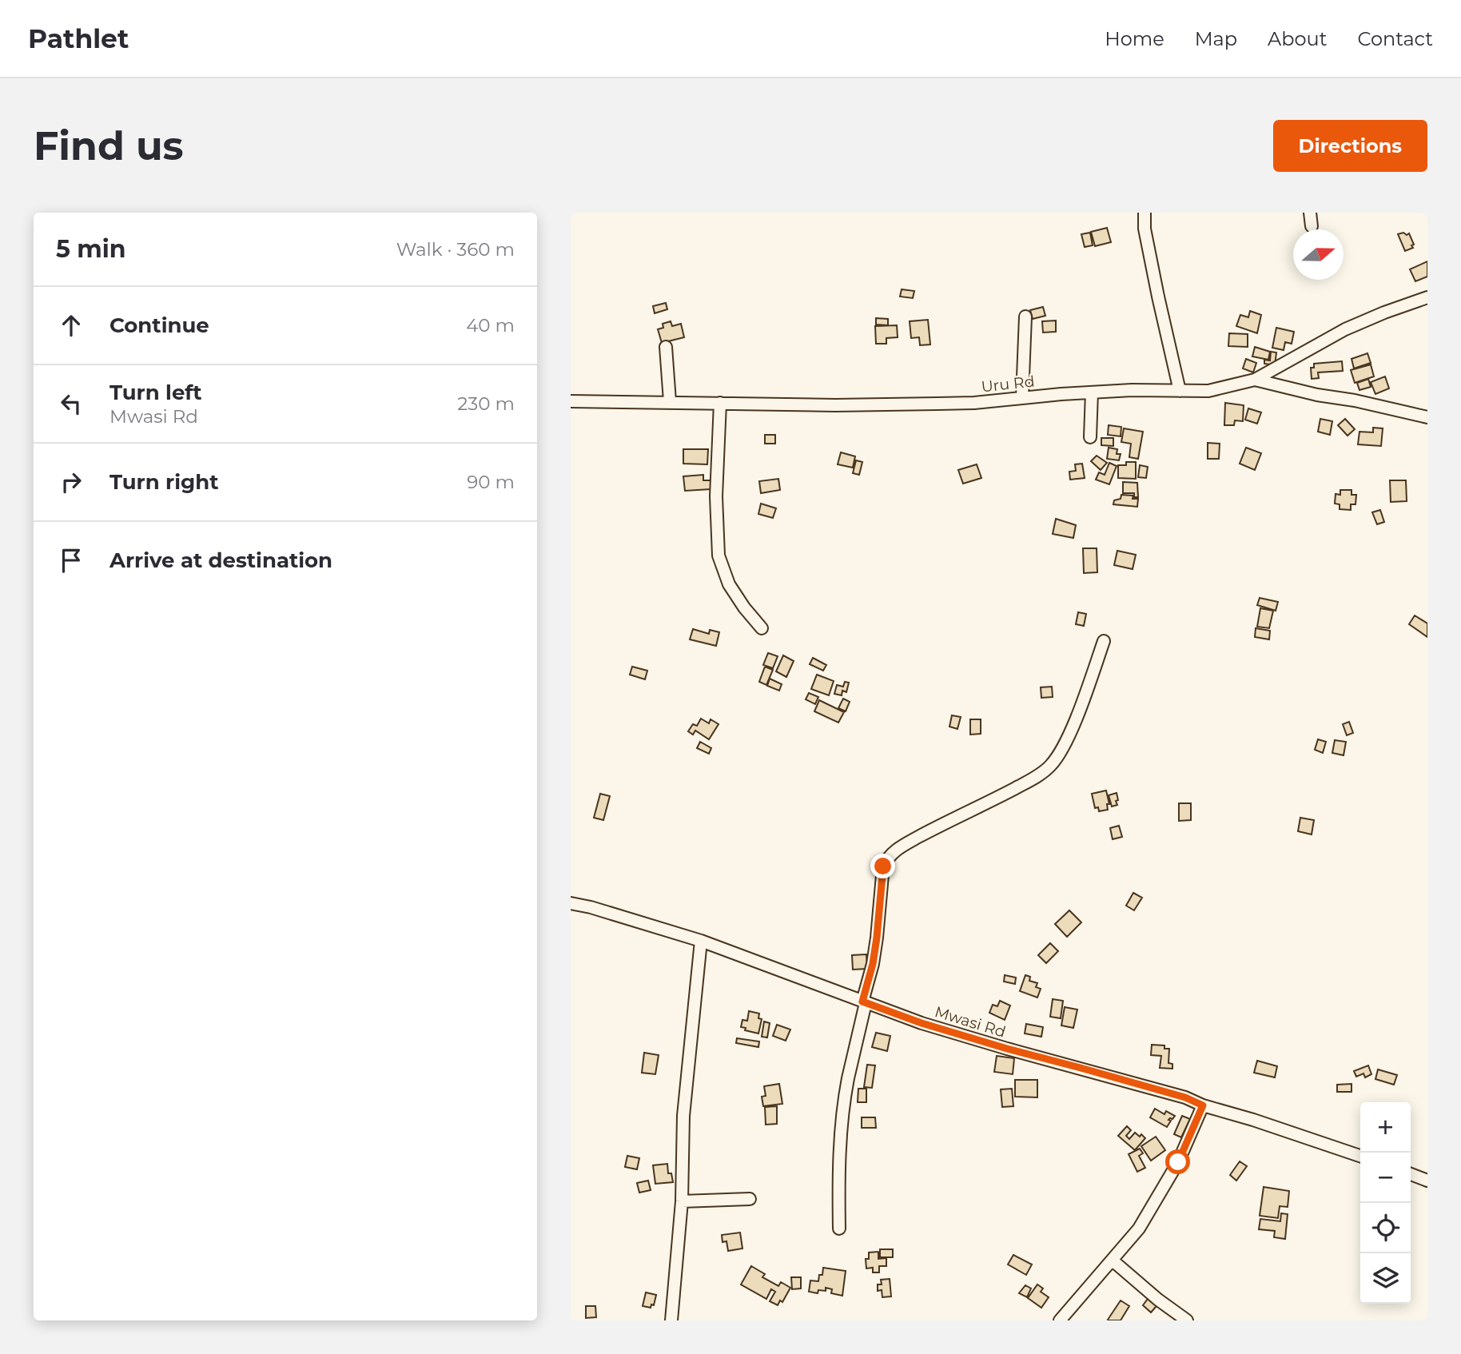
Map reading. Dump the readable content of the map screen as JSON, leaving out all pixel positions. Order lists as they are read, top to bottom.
{
  "streets": {
    "street": ["Uru Rd", "Mwasi Rd"]
  },
  "north": "right",
  "page": {
    "header": "Pathlet",
    "nav": [
      "Home",
      "Map",
      "About",
      "Contact"
    ],
    "buttons": "Directions",
    "title": "Find us",
    "heading": ["5 min", "Walk · 360 m"],
    "list": [
      ["Continue", "40 m"],
      ["Turn left", "Mwasi Rd", "230 m"],
      ["Turn right", "90 m"],
      "Arrive at destination"
    ],
    "map_buttons": ["+", "−"]
  }
}
